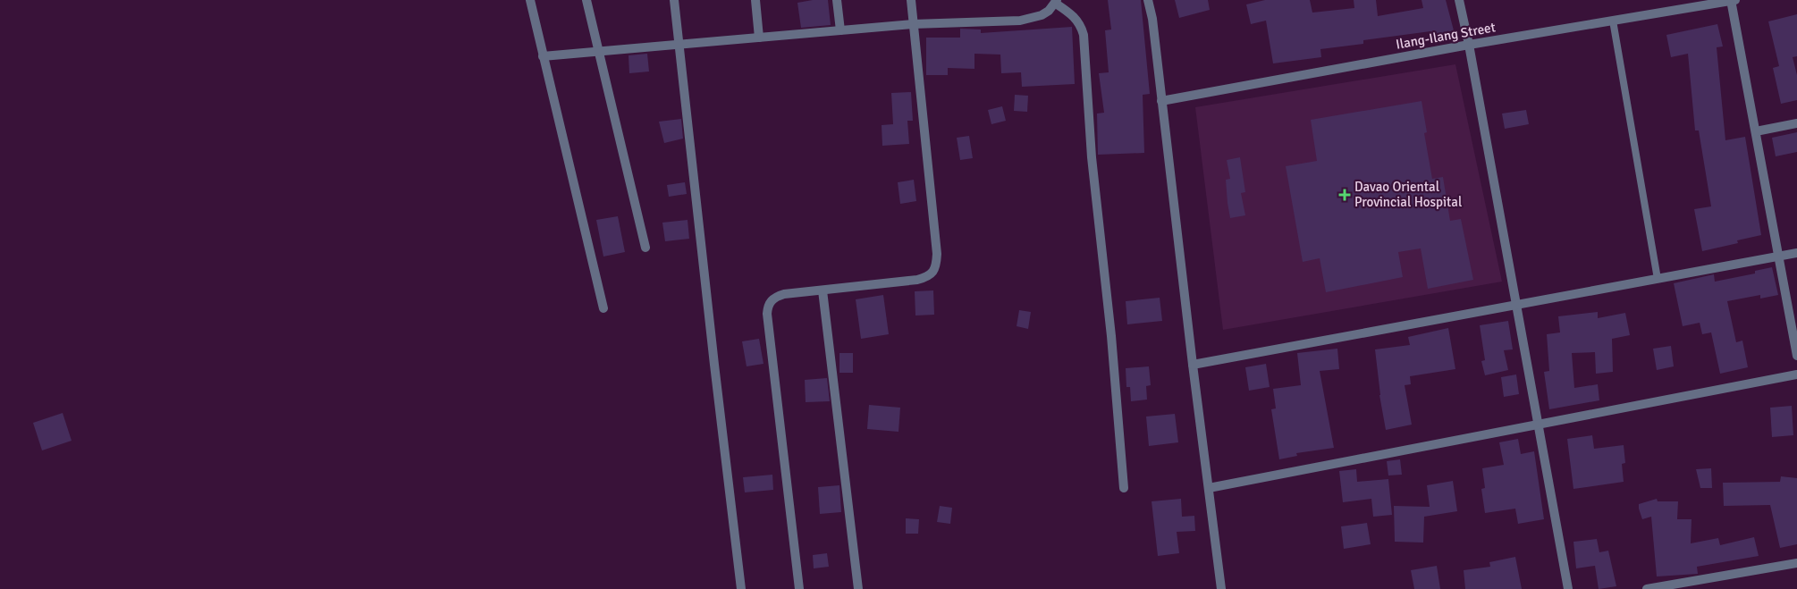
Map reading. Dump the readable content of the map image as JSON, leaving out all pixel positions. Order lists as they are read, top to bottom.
{
  "streets": {
    "street": ["Ilang-Ilang Street"]
  },
  "places": {
    "health": ["Davao Oriental Provincial Hospital"]
  }
}
